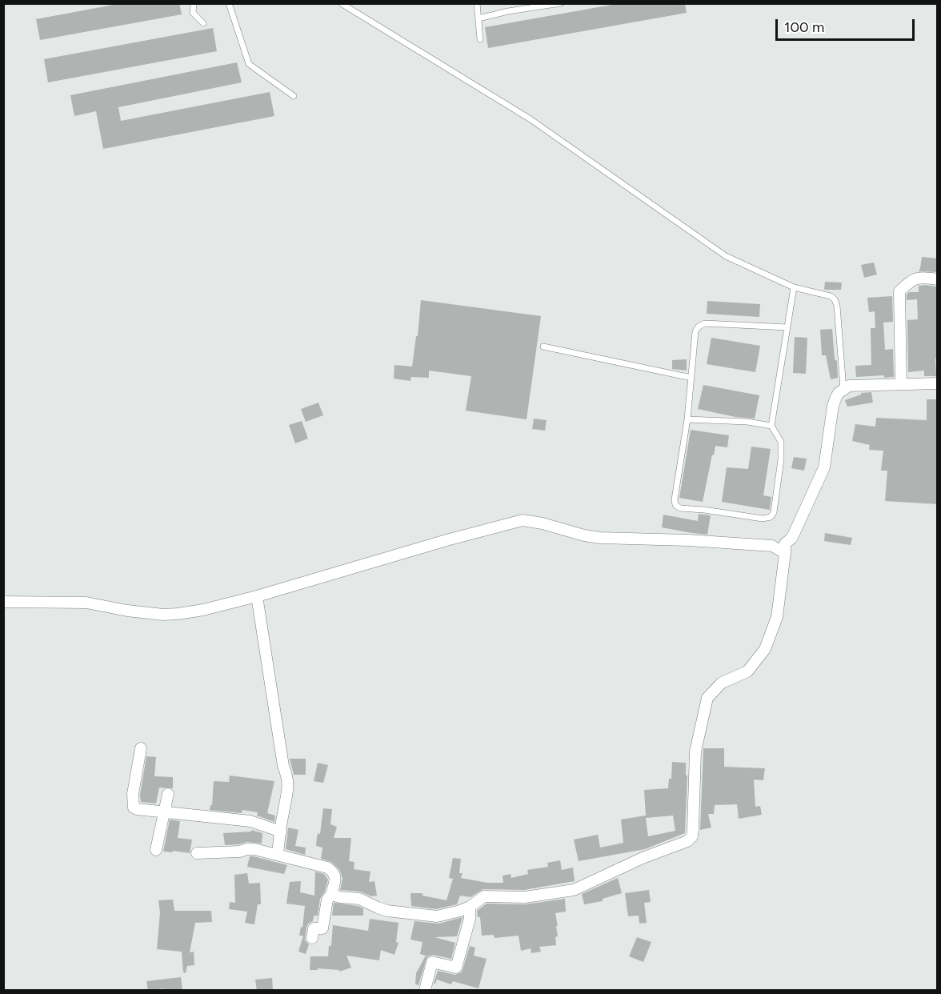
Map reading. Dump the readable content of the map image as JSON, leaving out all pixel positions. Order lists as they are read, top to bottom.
{
  "scale_bar": "100 m"
}
